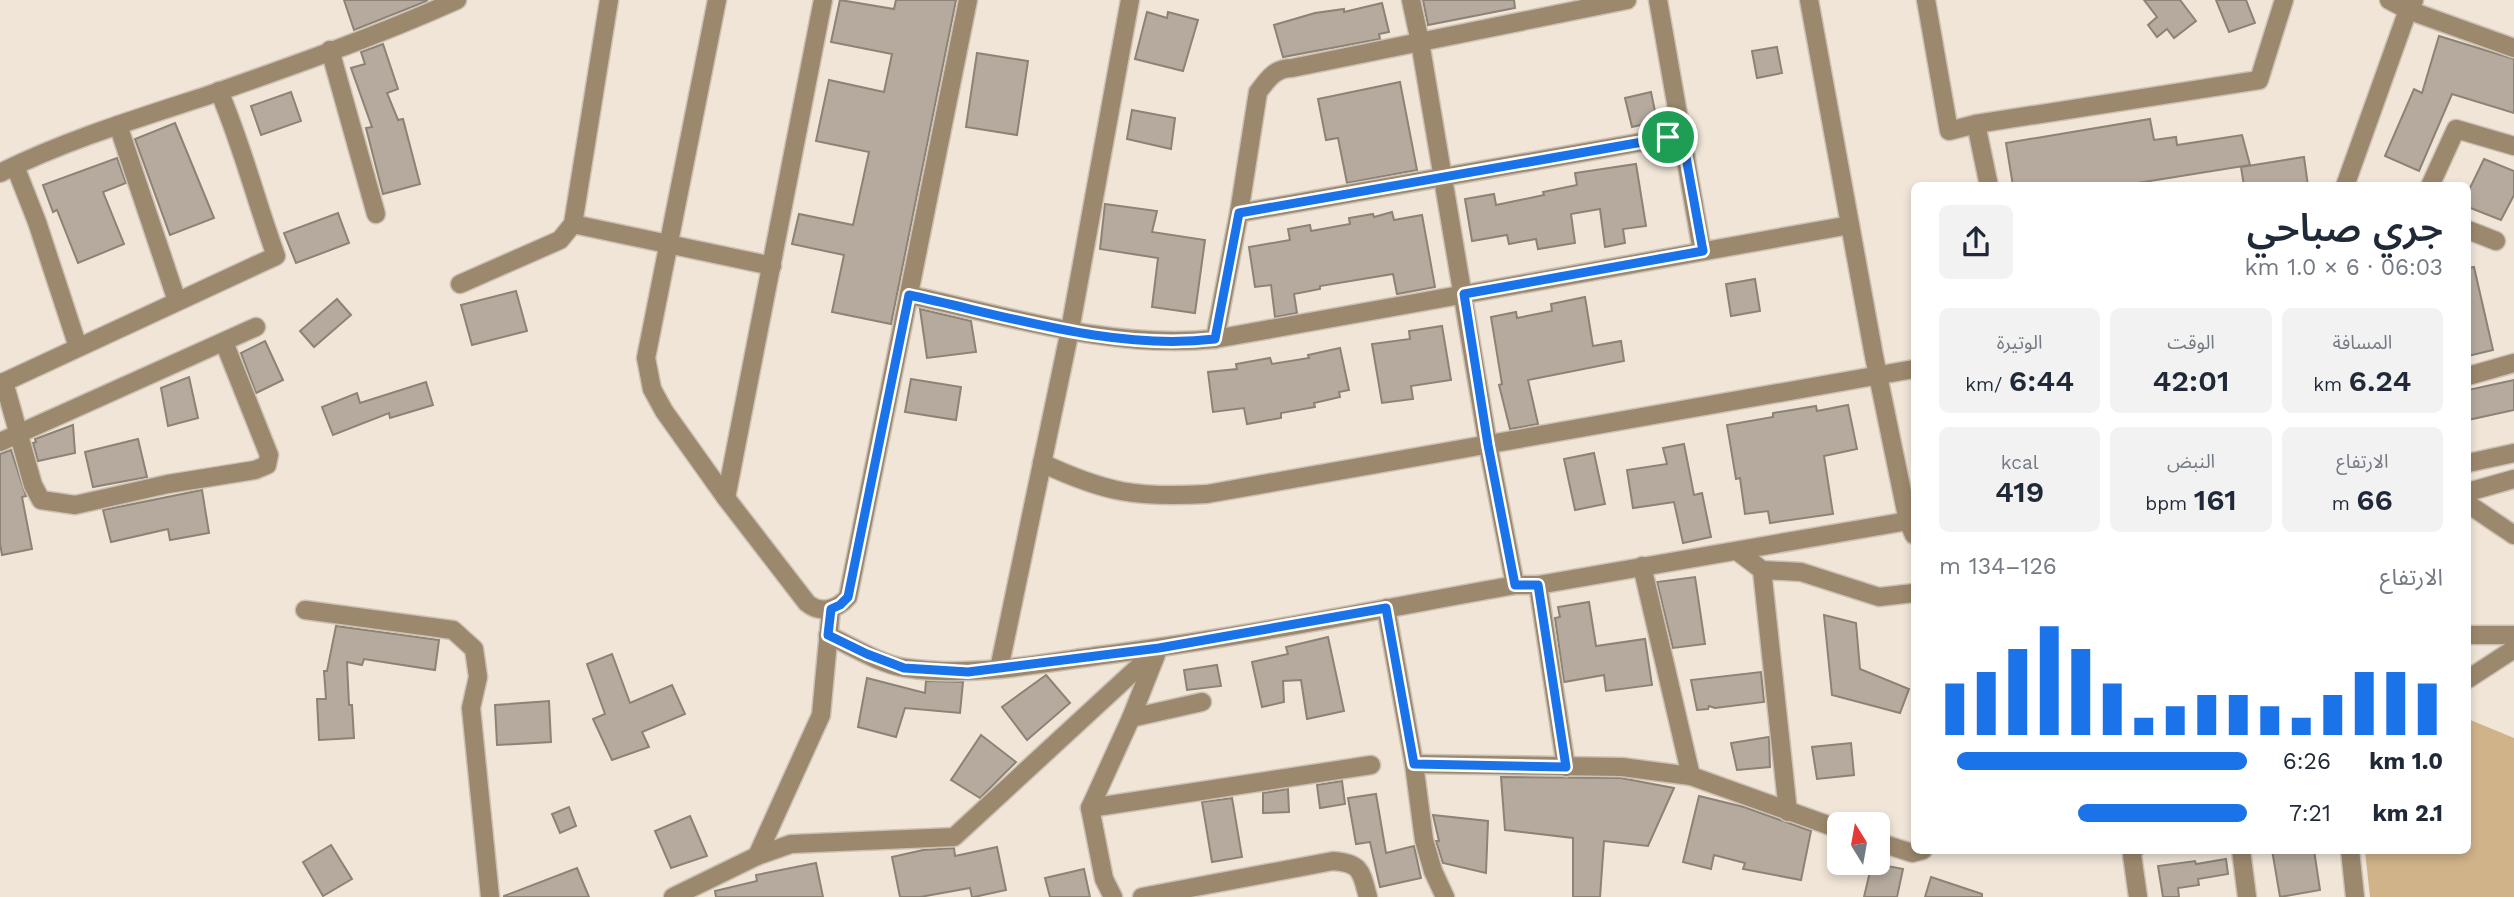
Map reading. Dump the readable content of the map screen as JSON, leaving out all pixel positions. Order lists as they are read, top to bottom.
{
  "north": "top",
  "page": {
    "heading": ["جري صباحي", "06:03 · 6 × 1.0 km"],
    "stats": [
      ["المسافة", "6.24 km"],
      ["الوقت", "42:01"],
      ["الوتيرة", "6:44 /km"],
      ["الارتفاع", "66 m"],
      ["النبض", "161 bpm"],
      ["kcal", "419"]
    ],
    "chart": ["الارتفاع", "126–134 m"],
    "list": [
      {
        "name": "1.0 km",
        "note": "6:26"
      },
      {
        "name": "2.1 km",
        "note": "7:21"
      }
    ]
  }
}
